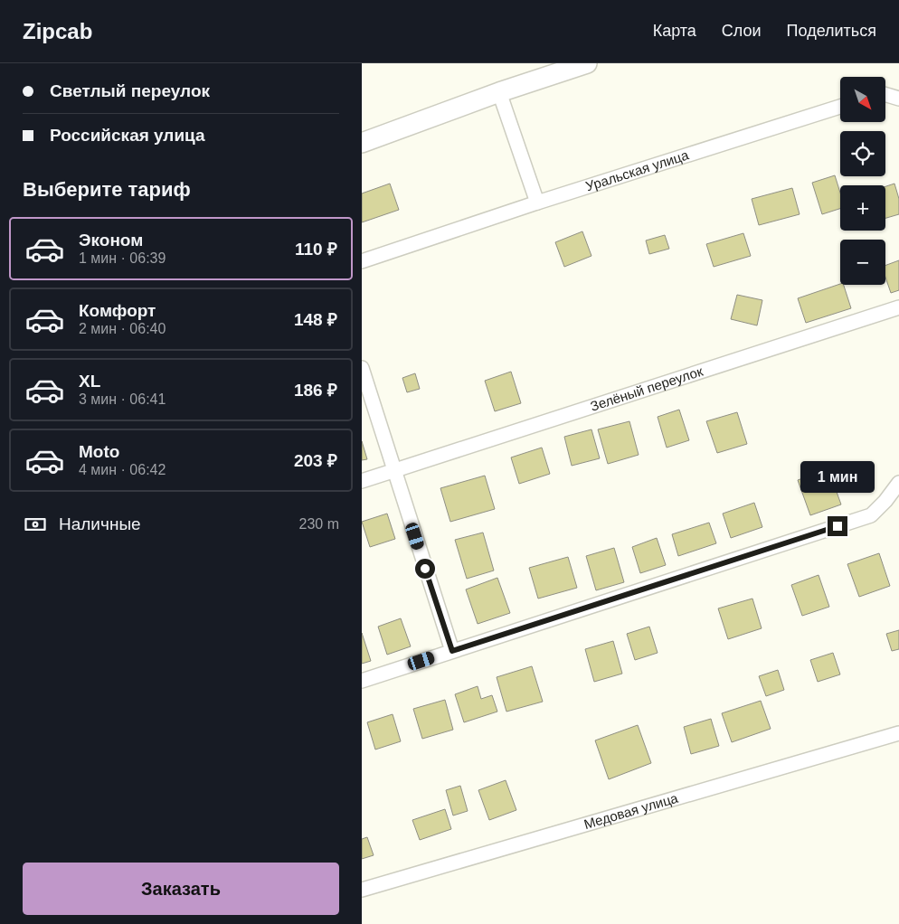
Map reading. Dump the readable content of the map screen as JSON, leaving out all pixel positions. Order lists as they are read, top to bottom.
{
  "streets": {
    "street": ["Уральская улица", "Зелёный переулок", "Медовая улица"]
  },
  "north": "bottom right",
  "page": {
    "header": "Zipcab",
    "nav": ["Карта", "Слои", "Поделиться"],
    "banner": ["Светлый переулок", "Российская улица"],
    "map_buttons": ["+", "−"],
    "heading": "Выберите тариф",
    "list": [
      {
        "name": "Эконом",
        "note": "1 мин · 06:39",
        "value": "110 ₽"
      },
      {
        "name": "Комфорт",
        "note": "2 мин · 06:40",
        "value": "148 ₽"
      },
      {
        "name": "XL",
        "note": "3 мин · 06:41",
        "value": "186 ₽"
      },
      {
        "name": "Moto",
        "note": "4 мин · 06:42",
        "value": "203 ₽"
      }
    ],
    "bubble": "1 мин",
    "pay": ["Наличные", "230 m"],
    "buttons": "Заказать"
  }
}
